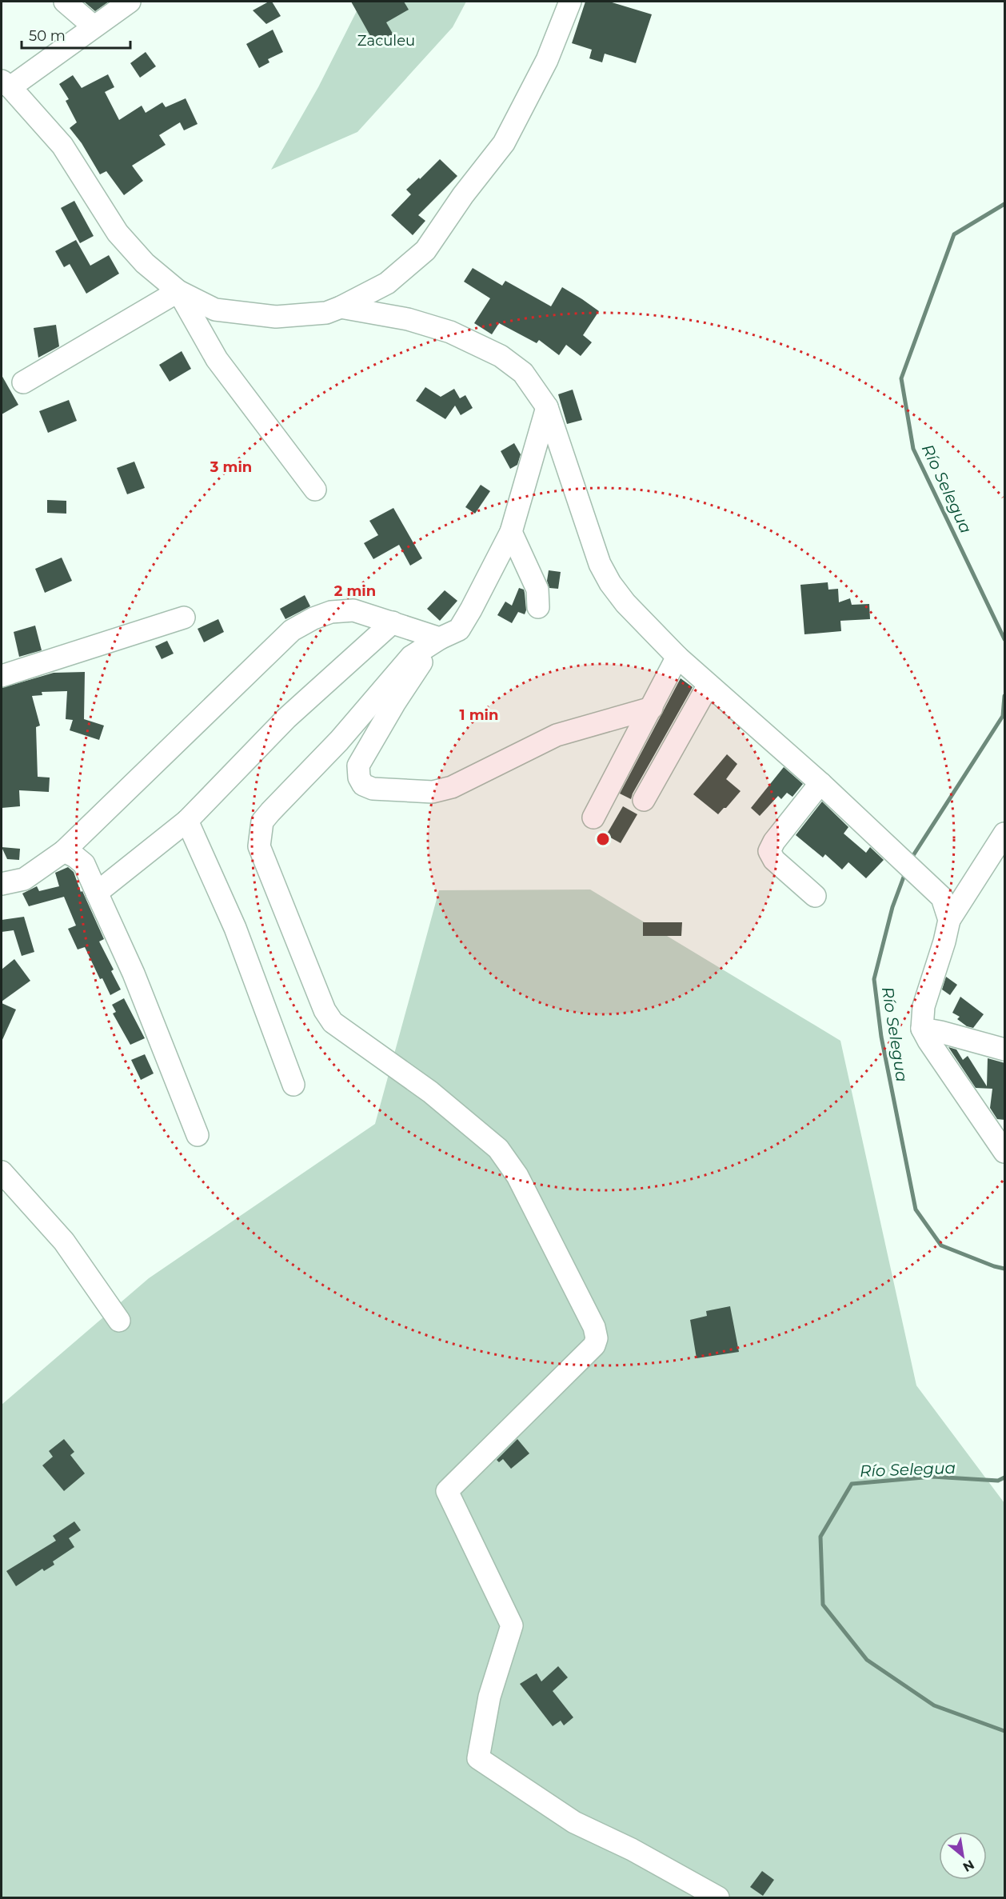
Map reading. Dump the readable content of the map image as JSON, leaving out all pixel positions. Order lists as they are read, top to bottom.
{
  "water": ["Río Selegua"],
  "parks": ["Zaculeu"],
  "scale_bar": "50 m",
  "north": "bottom right",
  "rings": ["3 min", "2 min", "1 min"]
}
